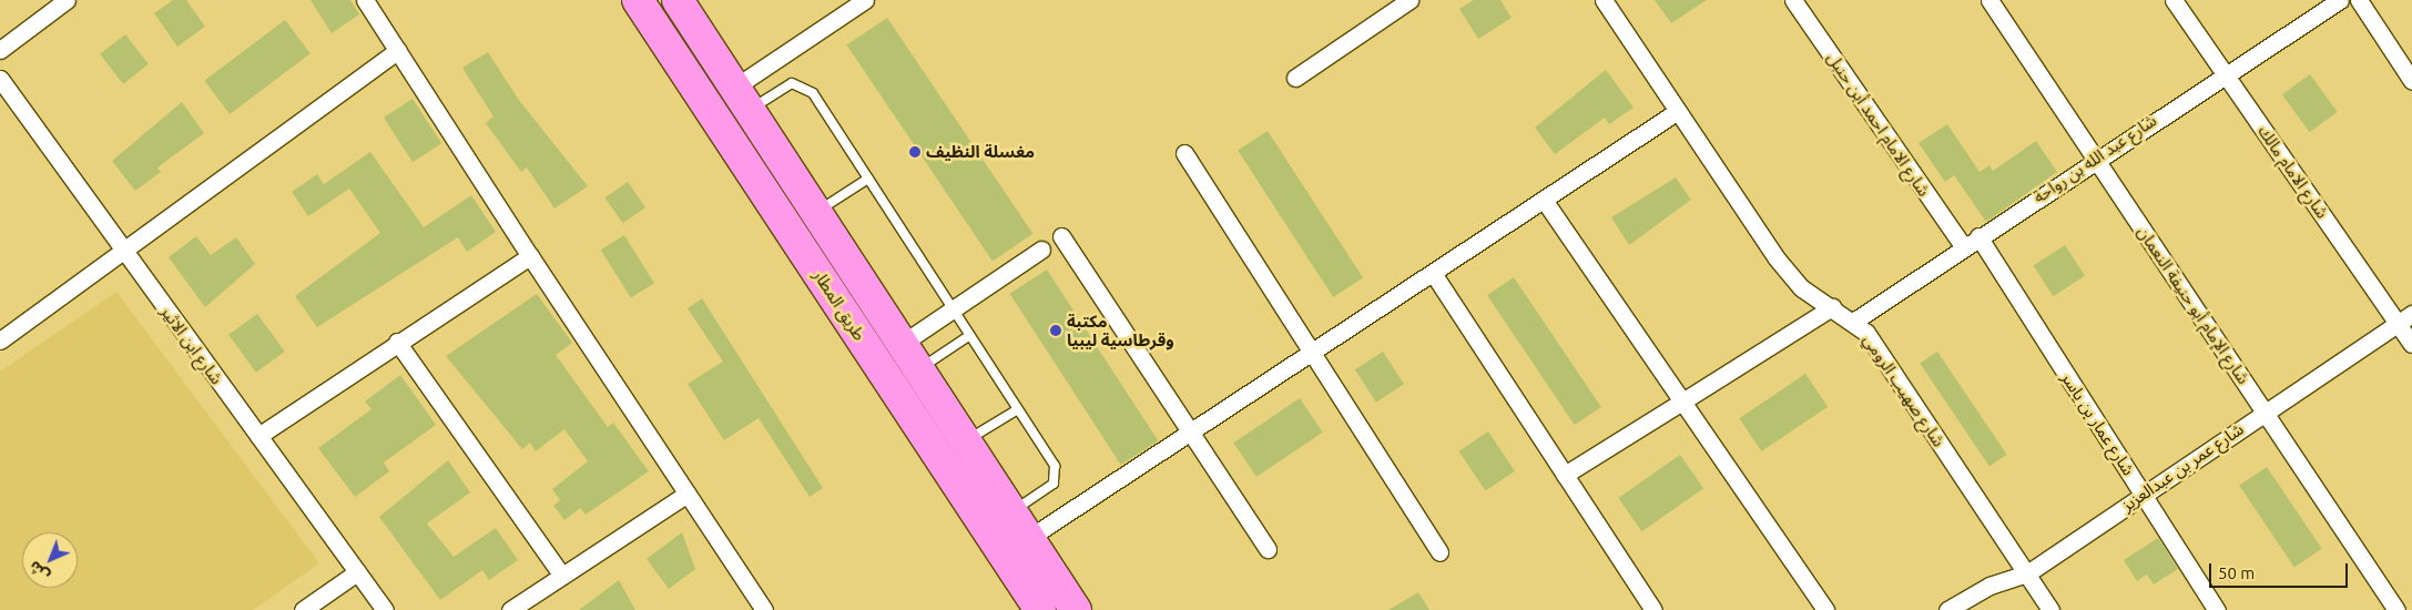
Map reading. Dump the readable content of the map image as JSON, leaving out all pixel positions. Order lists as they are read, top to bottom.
{
  "streets": {
    "highway": ["طريق المطار"],
    "street": [
      "شارع الامام احمد أبن حنبل",
      "شارع عبد الله بن رواحة",
      "شارع الامام مالك",
      "شارع الإمام أبو حنيفة النعمان",
      "شارع ابن الاثير",
      "شارع صهيب الرومي",
      "شارع عمار بن ياسر",
      "شارع عمر بن عبدالعزيز"
    ]
  },
  "crossings": [
    ["شارع الامام احمد أبن حنبل", "شارع عبد الله بن رواحة"],
    ["شارع عبد الله بن رواحة", "شارع الامام مالك"],
    ["شارع عبد الله بن رواحة", "شارع الإمام أبو حنيفة النعمان"],
    ["شارع عبد الله بن رواحة", "شارع صهيب الرومي"],
    ["شارع عبد الله بن رواحة", "شارع عمار بن ياسر"],
    ["شارع الامام مالك", "شارع عمر بن عبدالعزيز"],
    ["شارع الإمام أبو حنيفة النعمان", "شارع عمر بن عبدالعزيز"],
    ["شارع صهيب الرومي", "شارع عمر بن عبدالعزيز"],
    ["شارع عمار بن ياسر", "شارع عمر بن عبدالعزيز"]
  ],
  "places": ["مغسلة النظيف", "مكتبة وقرطاسية ليبيا"],
  "scale_bar": "50 m",
  "north": "bottom left"
}
